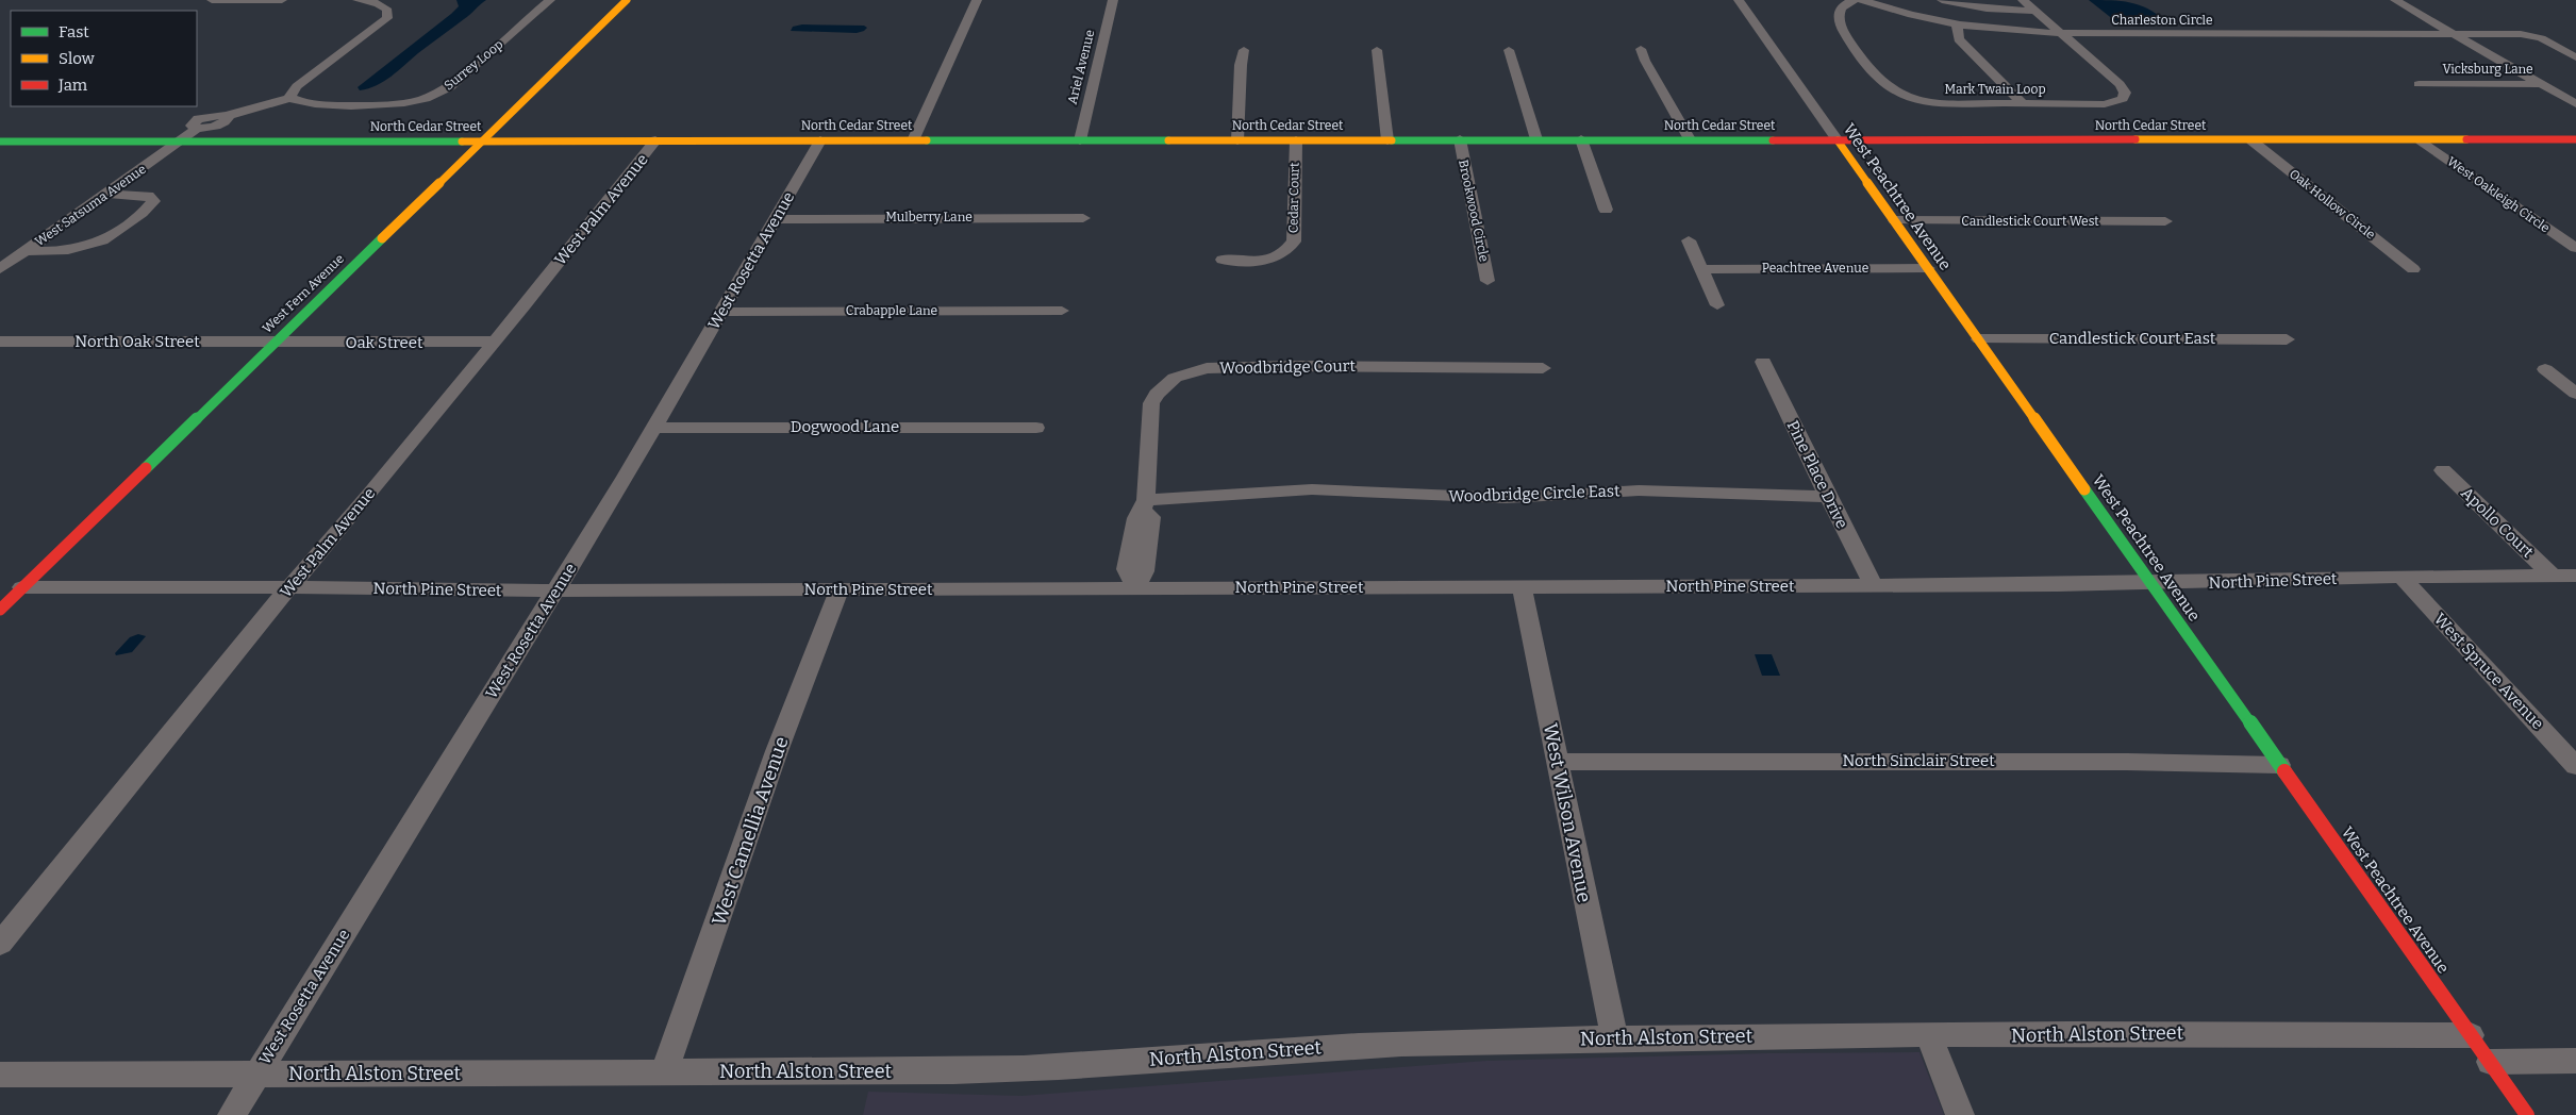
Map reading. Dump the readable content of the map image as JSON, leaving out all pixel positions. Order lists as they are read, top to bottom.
{
  "streets": {
    "street": [
      "Charleston Circle",
      "Surrey Loop",
      "Ariel Avenue",
      "Vicksburg Lane",
      "Mark Twain Loop",
      "North Cedar Street",
      "West Oakleigh Circle",
      "West Peachtree Avenue",
      "Cedar Court",
      "Oak Hollow Circle",
      "West Satsuma Avenue",
      "West Palm Avenue",
      "Brookwood Circle",
      "Mulberry Lane",
      "Candlestick Court West",
      "West Rosetta Avenue",
      "Peachtree Avenue",
      "West Fern Avenue",
      "Crabapple Lane",
      "Candlestick Court East",
      "North Oak Street",
      "Oak Street",
      "Woodbridge Court",
      "Dogwood Lane",
      "Pine Place Drive",
      "Woodbridge Circle East",
      "Apollo Court",
      "North Pine Street",
      "West Spruce Avenue",
      "North Sinclair Street",
      "West Wilson Avenue",
      "West Camellia Avenue",
      "North Alston Street"
    ]
  },
  "crossings": [
    ["Charleston Circle", "Mark Twain Loop"],
    ["Surrey Loop", "North Cedar Street"],
    ["Surrey Loop", "West Satsuma Avenue"],
    ["Ariel Avenue", "North Cedar Street"],
    ["North Cedar Street", "West Oakleigh Circle"],
    ["North Cedar Street", "West Peachtree Avenue"],
    ["North Cedar Street", "Cedar Court"],
    ["North Cedar Street", "Oak Hollow Circle"],
    ["North Cedar Street", "West Satsuma Avenue"],
    ["North Cedar Street", "West Palm Avenue"],
    ["North Cedar Street", "Brookwood Circle"],
    ["North Cedar Street", "West Rosetta Avenue"],
    ["North Cedar Street", "West Fern Avenue"],
    ["West Peachtree Avenue", "Candlestick Court West"],
    ["West Peachtree Avenue", "Peachtree Avenue"],
    ["West Peachtree Avenue", "Candlestick Court East"],
    ["West Peachtree Avenue", "North Pine Street"],
    ["West Peachtree Avenue", "North Sinclair Street"],
    ["West Peachtree Avenue", "North Alston Street"],
    ["West Palm Avenue", "Oak Street"],
    ["West Palm Avenue", "North Pine Street"],
    ["Mulberry Lane", "West Rosetta Avenue"],
    ["West Rosetta Avenue", "Crabapple Lane"],
    ["West Rosetta Avenue", "Dogwood Lane"],
    ["West Rosetta Avenue", "North Pine Street"],
    ["West Rosetta Avenue", "North Alston Street"],
    ["West Fern Avenue", "North Oak Street"],
    ["West Fern Avenue", "Oak Street"],
    ["West Fern Avenue", "North Pine Street"],
    ["North Oak Street", "Oak Street"],
    ["Woodbridge Court", "Woodbridge Circle East"],
    ["Woodbridge Court", "North Pine Street"],
    ["Pine Place Drive", "Woodbridge Circle East"],
    ["Pine Place Drive", "North Pine Street"],
    ["Apollo Court", "North Pine Street"],
    ["North Pine Street", "West Spruce Avenue"],
    ["North Pine Street", "West Wilson Avenue"],
    ["North Pine Street", "West Camellia Avenue"],
    ["North Sinclair Street", "West Wilson Avenue"],
    ["West Wilson Avenue", "North Alston Street"],
    ["West Camellia Avenue", "North Alston Street"]
  ],
  "legend": ["Fast", "Slow", "Jam"]
}
